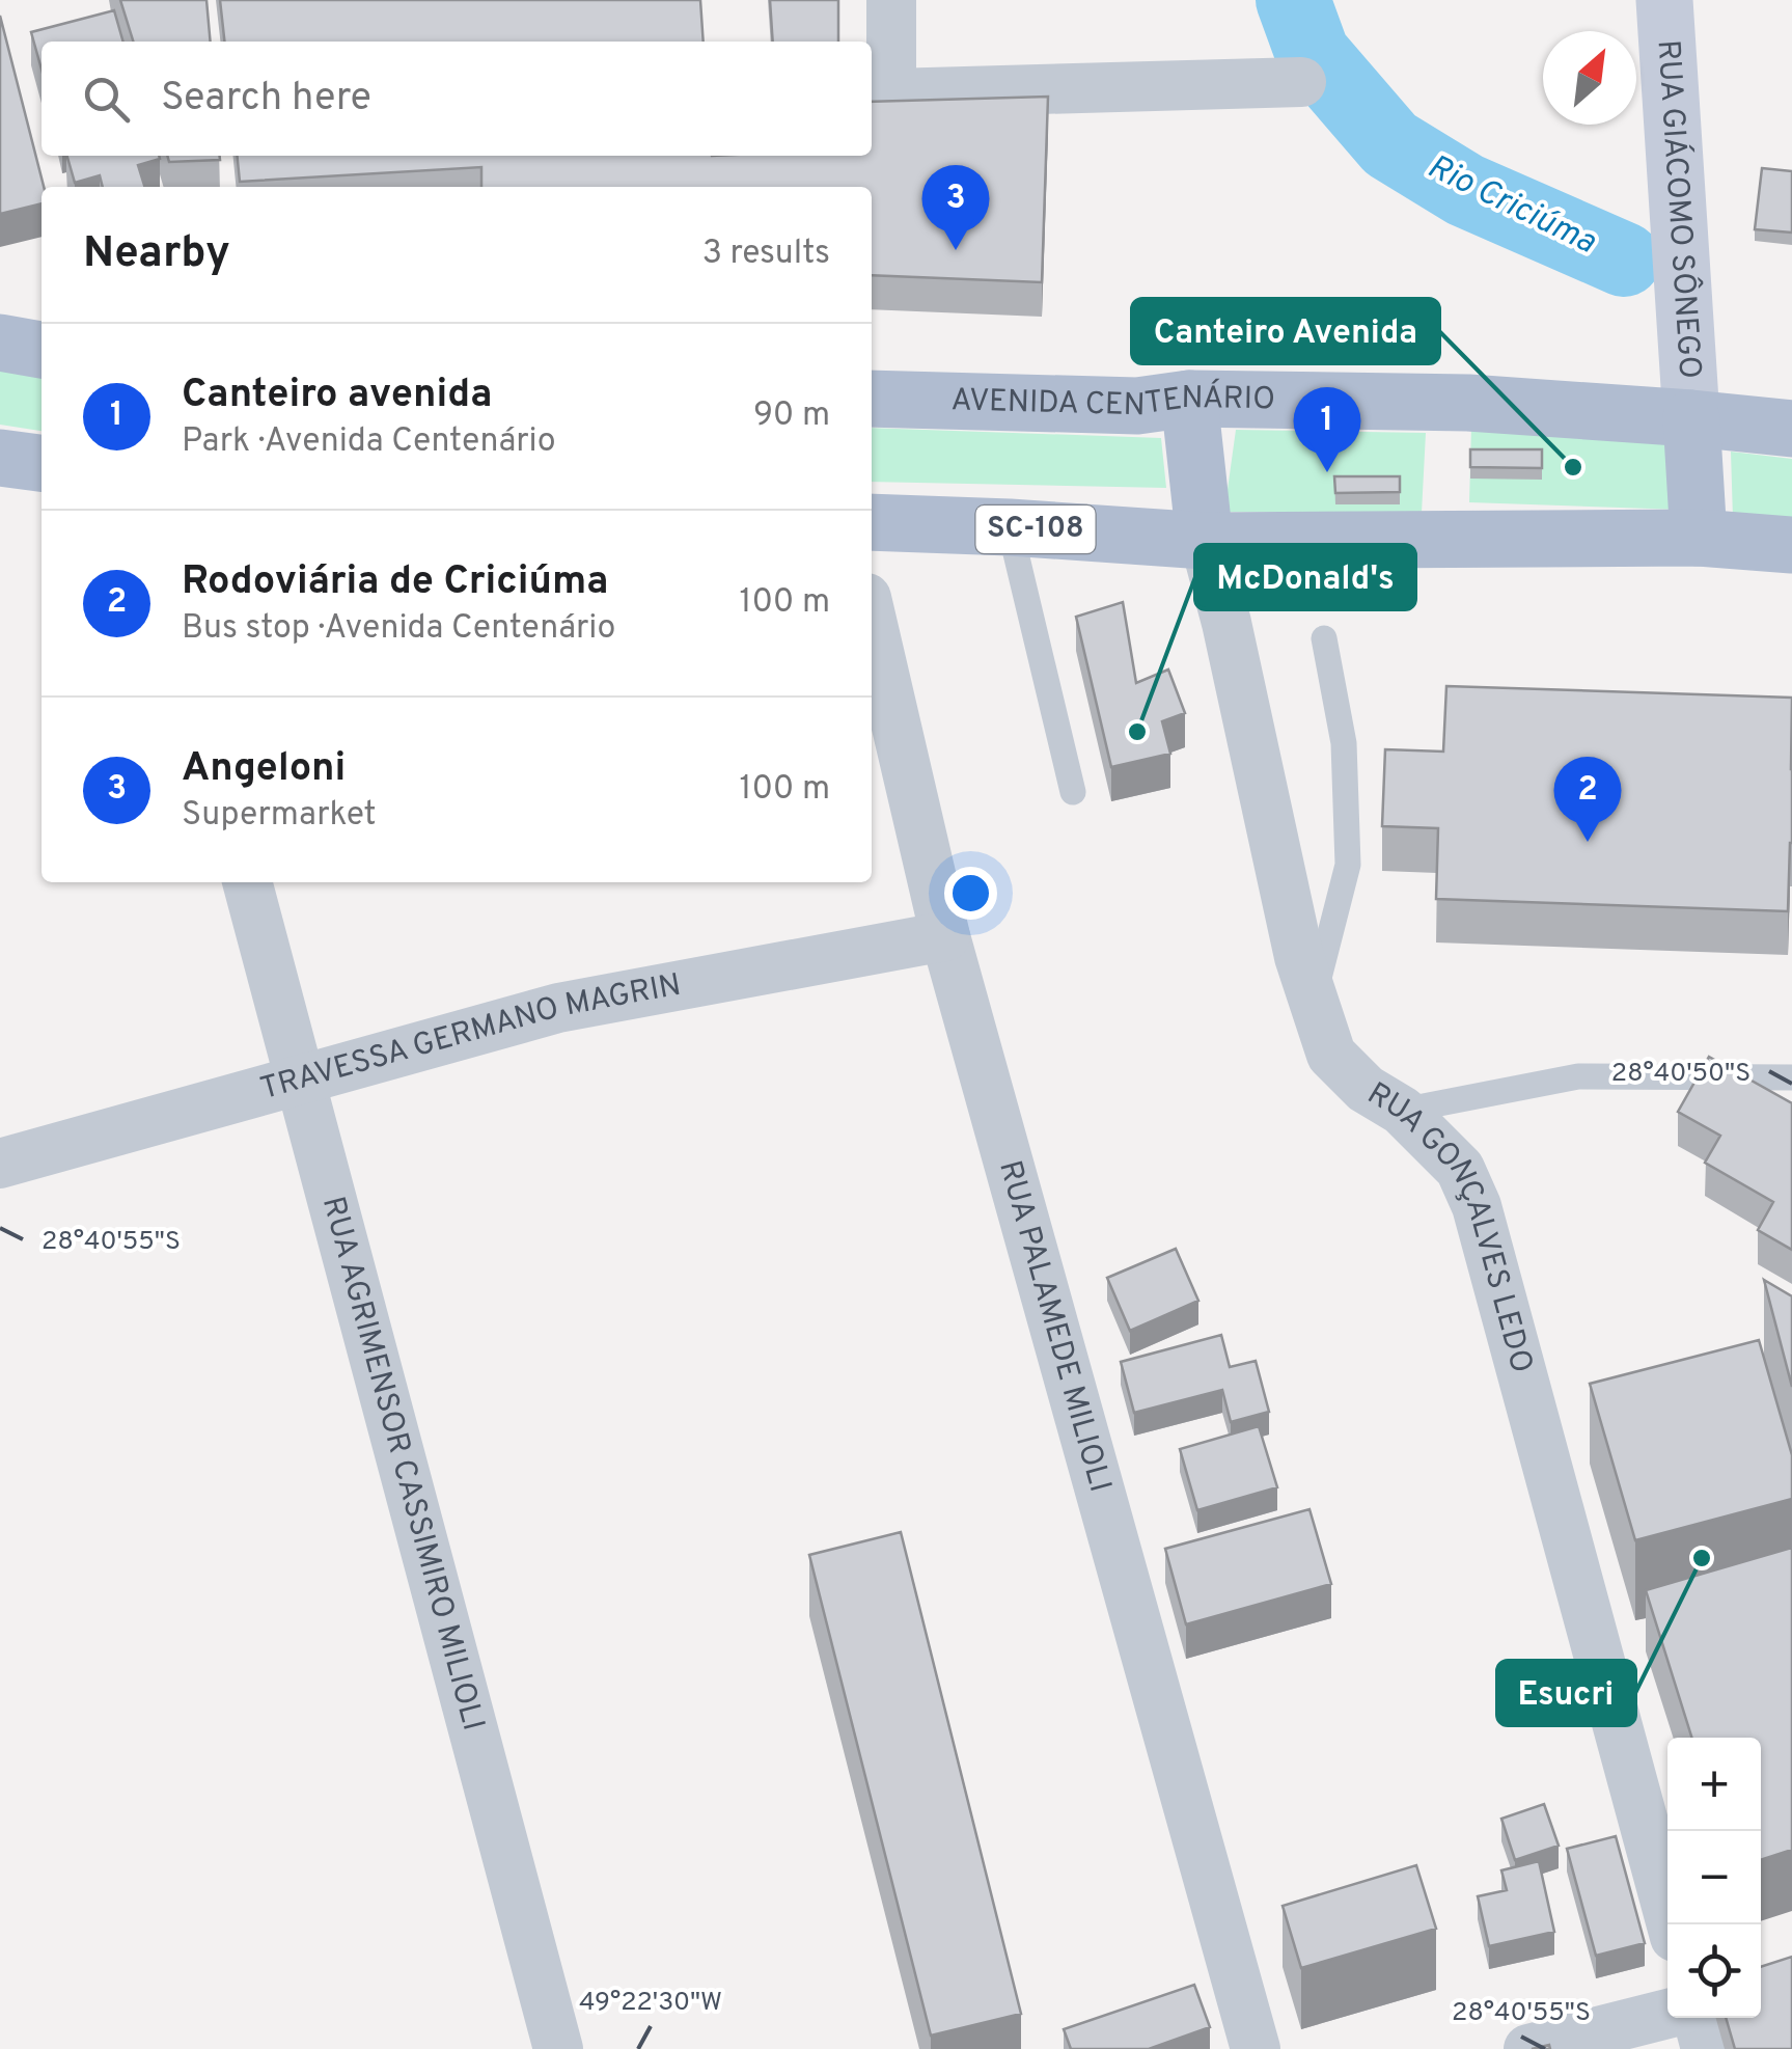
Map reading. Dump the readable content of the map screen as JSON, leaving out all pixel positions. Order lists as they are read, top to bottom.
{
  "streets": {
    "main road": ["AVENIDA CENTENÁRIO", "SC-108"],
    "street": [
      "RUA GIÁCOMO SÔNEGO",
      "TRAVESSA GERMANO MAGRIN",
      "RUA GONÇALVES LEDO",
      "RUA PALAMEDE MILIOLI",
      "RUA AGRIMENSOR CASSIMIRO MILIOLI"
    ]
  },
  "crossings": [
    ["RUA GIÁCOMO SÔNEGO", "AVENIDA CENTENÁRIO"],
    ["SC-108", "RUA GONÇALVES LEDO"],
    ["TRAVESSA GERMANO MAGRIN", "RUA PALAMEDE MILIOLI"],
    ["TRAVESSA GERMANO MAGRIN", "RUA AGRIMENSOR CASSIMIRO MILIOLI"]
  ],
  "water": ["Rio Criciúma"],
  "places": ["Canteiro Avenida", "McDonald's", "Esucri"],
  "north": "top right",
  "page": {
    "search": "Search here",
    "pins": ["3", "1", "2"],
    "heading": ["Nearby", "3 results"],
    "list": [
      {
        "mark": "1",
        "name": "Canteiro avenida",
        "note": "Park · Avenida Centenário",
        "value": "90 m"
      },
      {
        "mark": "2",
        "name": "Rodoviária de Criciúma",
        "note": "Bus stop · Avenida Centenário",
        "value": "100 m"
      },
      {
        "mark": "3",
        "name": "Angeloni",
        "note": "Supermarket",
        "value": "100 m"
      }
    ],
    "map_buttons": ["+", "−"]
  },
  "coordinates": ["28°40'50\"S", "28°40'55\"S", "49°22'30\"W"]
}
